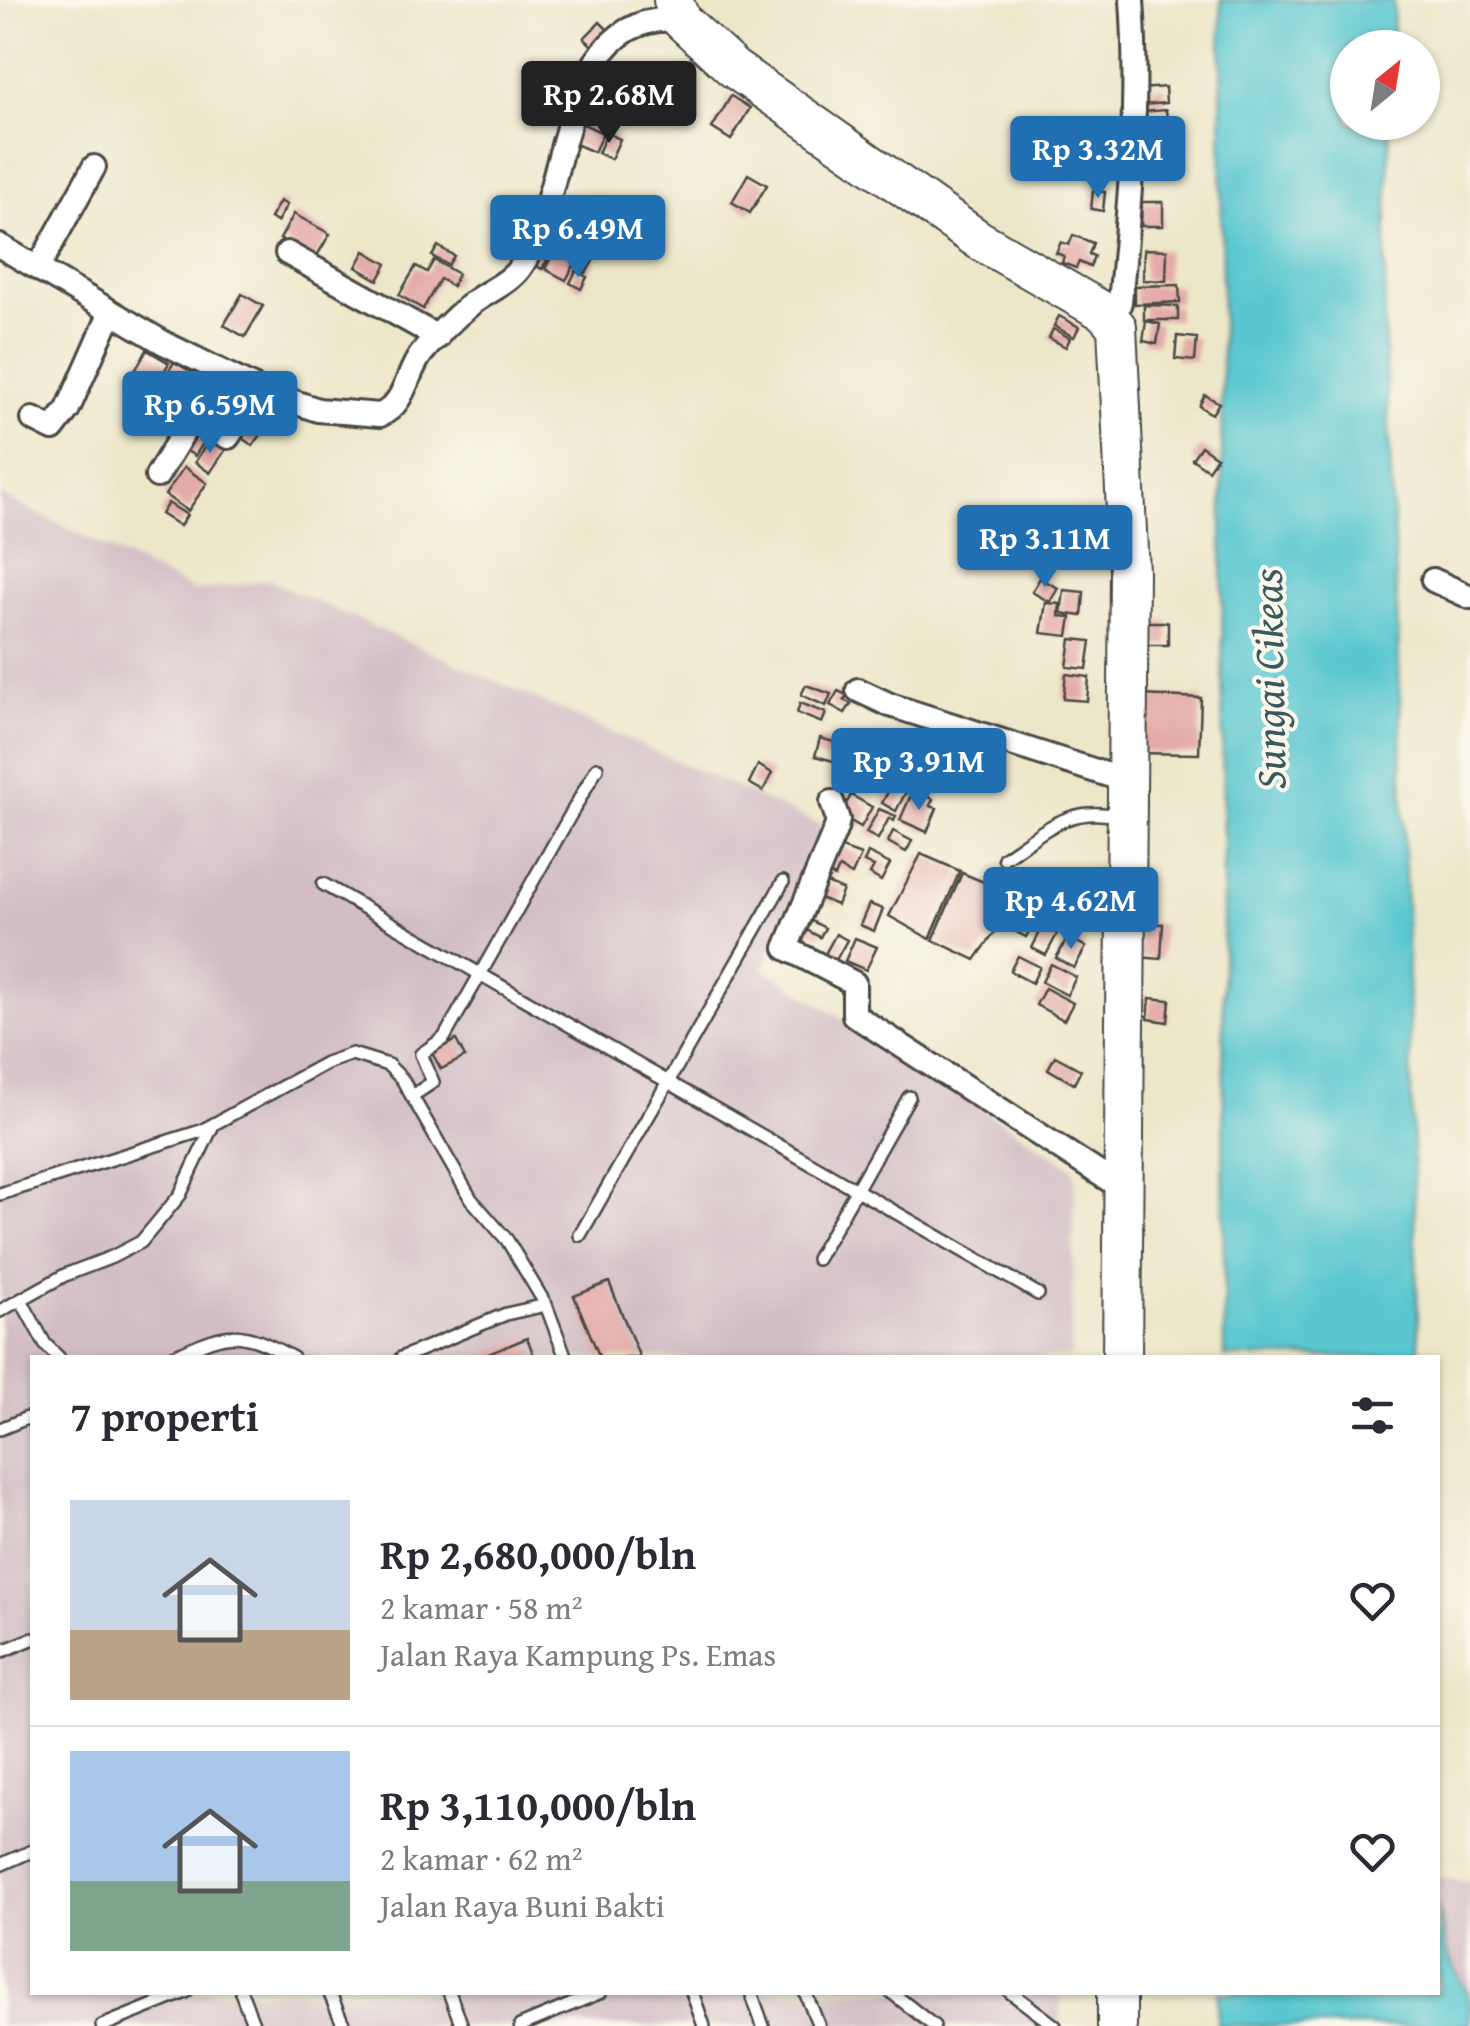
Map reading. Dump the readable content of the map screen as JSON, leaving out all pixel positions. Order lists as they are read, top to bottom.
{
  "water": ["Sungai Cikeas"],
  "north": "top right",
  "page": {
    "price": [
      "Rp 2.68M",
      "Rp 3.32M",
      "Rp 6.49M",
      "Rp 6.59M",
      "Rp 3.11M",
      "Rp 3.91M",
      "Rp 4.62M"
    ],
    "heading": "7 properti",
    "list": [
      {
        "name": "Rp 2,680,000/bln",
        "note": "2 kamar · 58 m² · Jalan Raya Kampung Ps. Emas"
      },
      {
        "name": "Rp 3,110,000/bln",
        "note": "2 kamar · 62 m² · Jalan Raya Buni Bakti"
      }
    ]
  }
}
